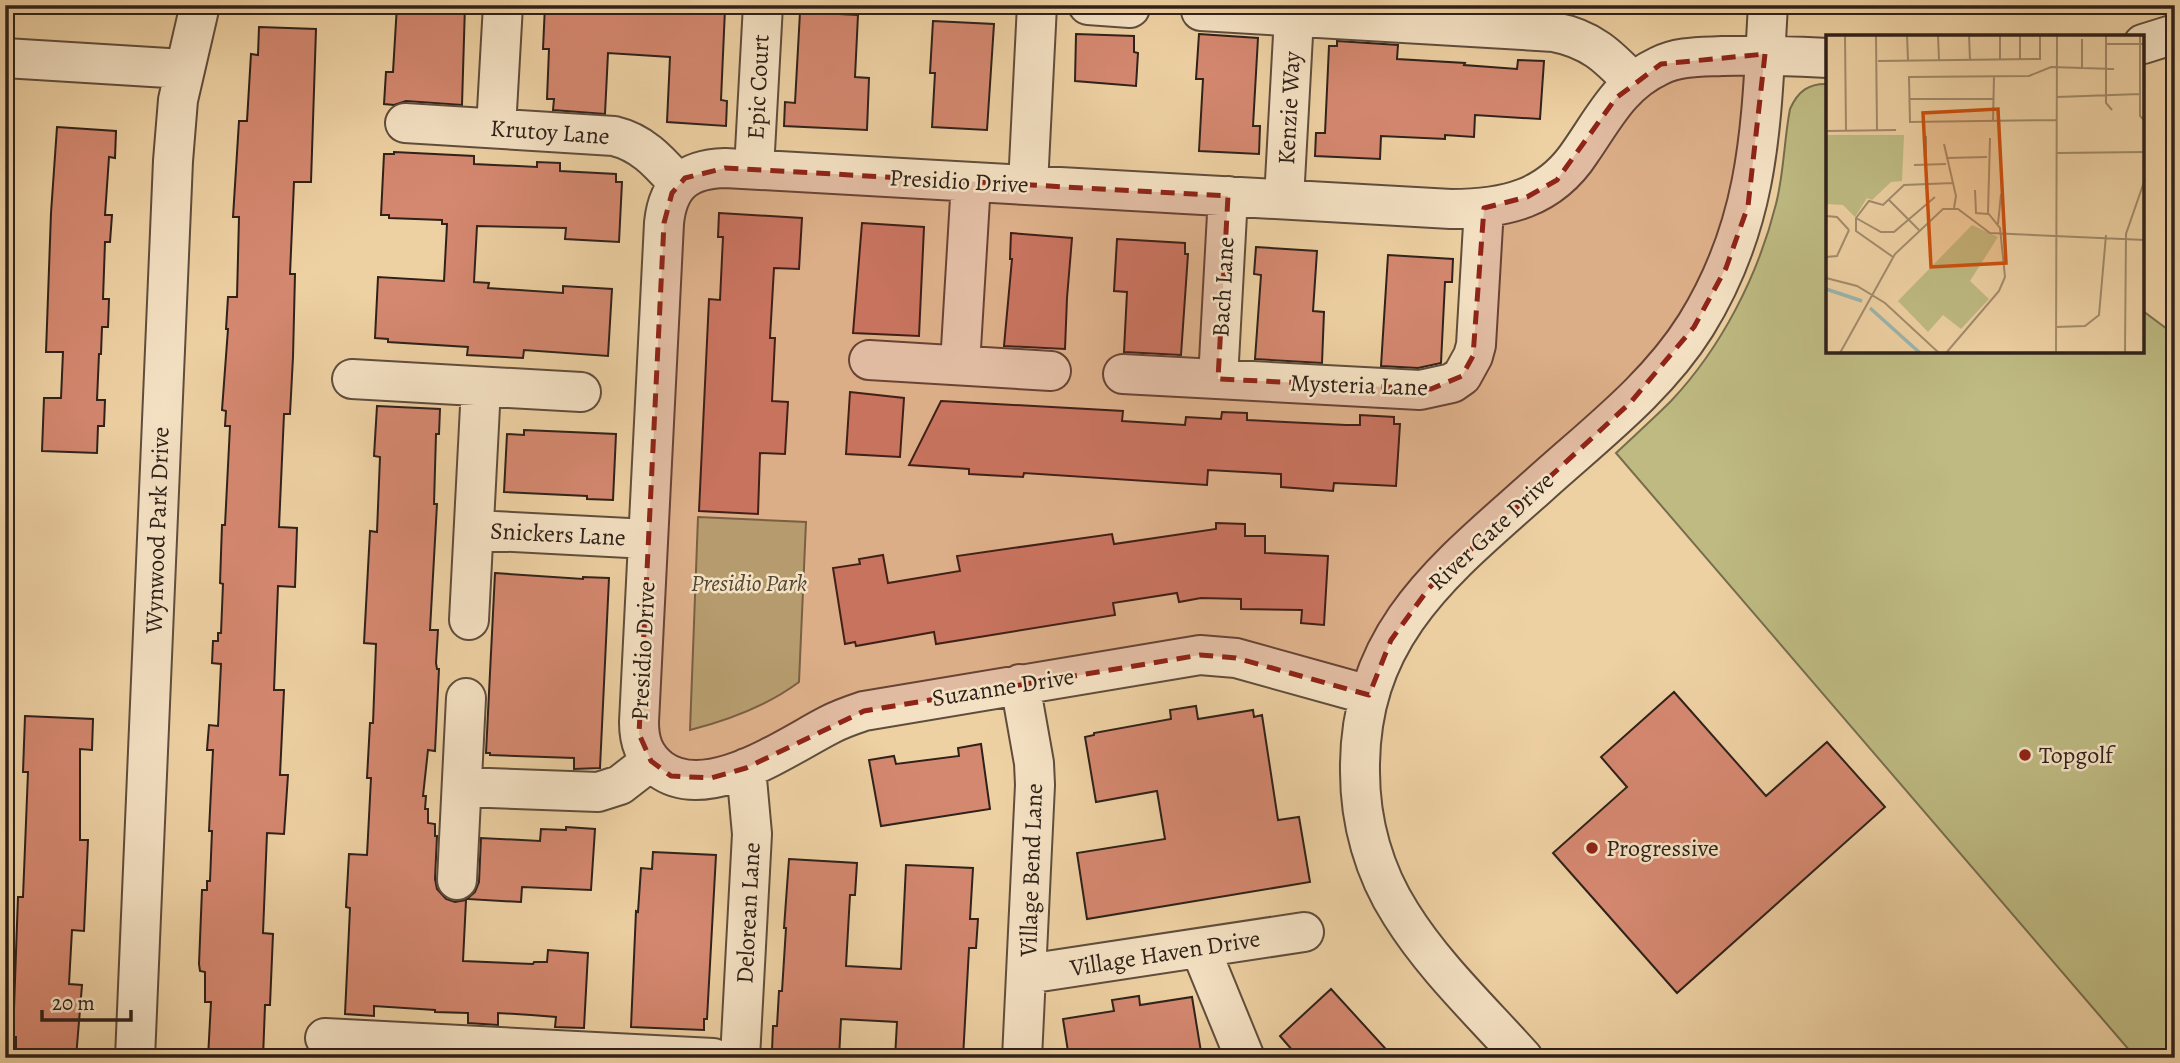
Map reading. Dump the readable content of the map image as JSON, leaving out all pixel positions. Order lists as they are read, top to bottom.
{
  "streets": {
    "street": [
      "Epic Court",
      "Kenzie Way",
      "Krutoy Lane",
      "Presidio Drive",
      "Bach Lane",
      "Mysteria Lane",
      "Wynwood Park Drive",
      "River Gate Drive",
      "Snickers Lane",
      "Suzanne Drive",
      "Village Bend Lane",
      "Delorean Lane",
      "Village Haven Drive"
    ]
  },
  "crossings": [
    ["Epic Court", "Presidio Drive"],
    ["Kenzie Way", "Presidio Drive"],
    ["Krutoy Lane", "Presidio Drive"],
    ["Presidio Drive", "Bach Lane"],
    ["Presidio Drive", "Mysteria Lane"],
    ["Presidio Drive", "River Gate Drive"],
    ["Presidio Drive", "Snickers Lane"],
    ["Presidio Drive", "Suzanne Drive"],
    ["Bach Lane", "Mysteria Lane"],
    ["River Gate Drive", "Suzanne Drive"],
    ["Suzanne Drive", "Village Bend Lane"],
    ["Suzanne Drive", "Delorean Lane"],
    ["Village Bend Lane", "Village Haven Drive"]
  ],
  "parks": ["Presidio Park"],
  "places": ["Topgolf", "Progressive"],
  "scale_bar": "20 m"
}
